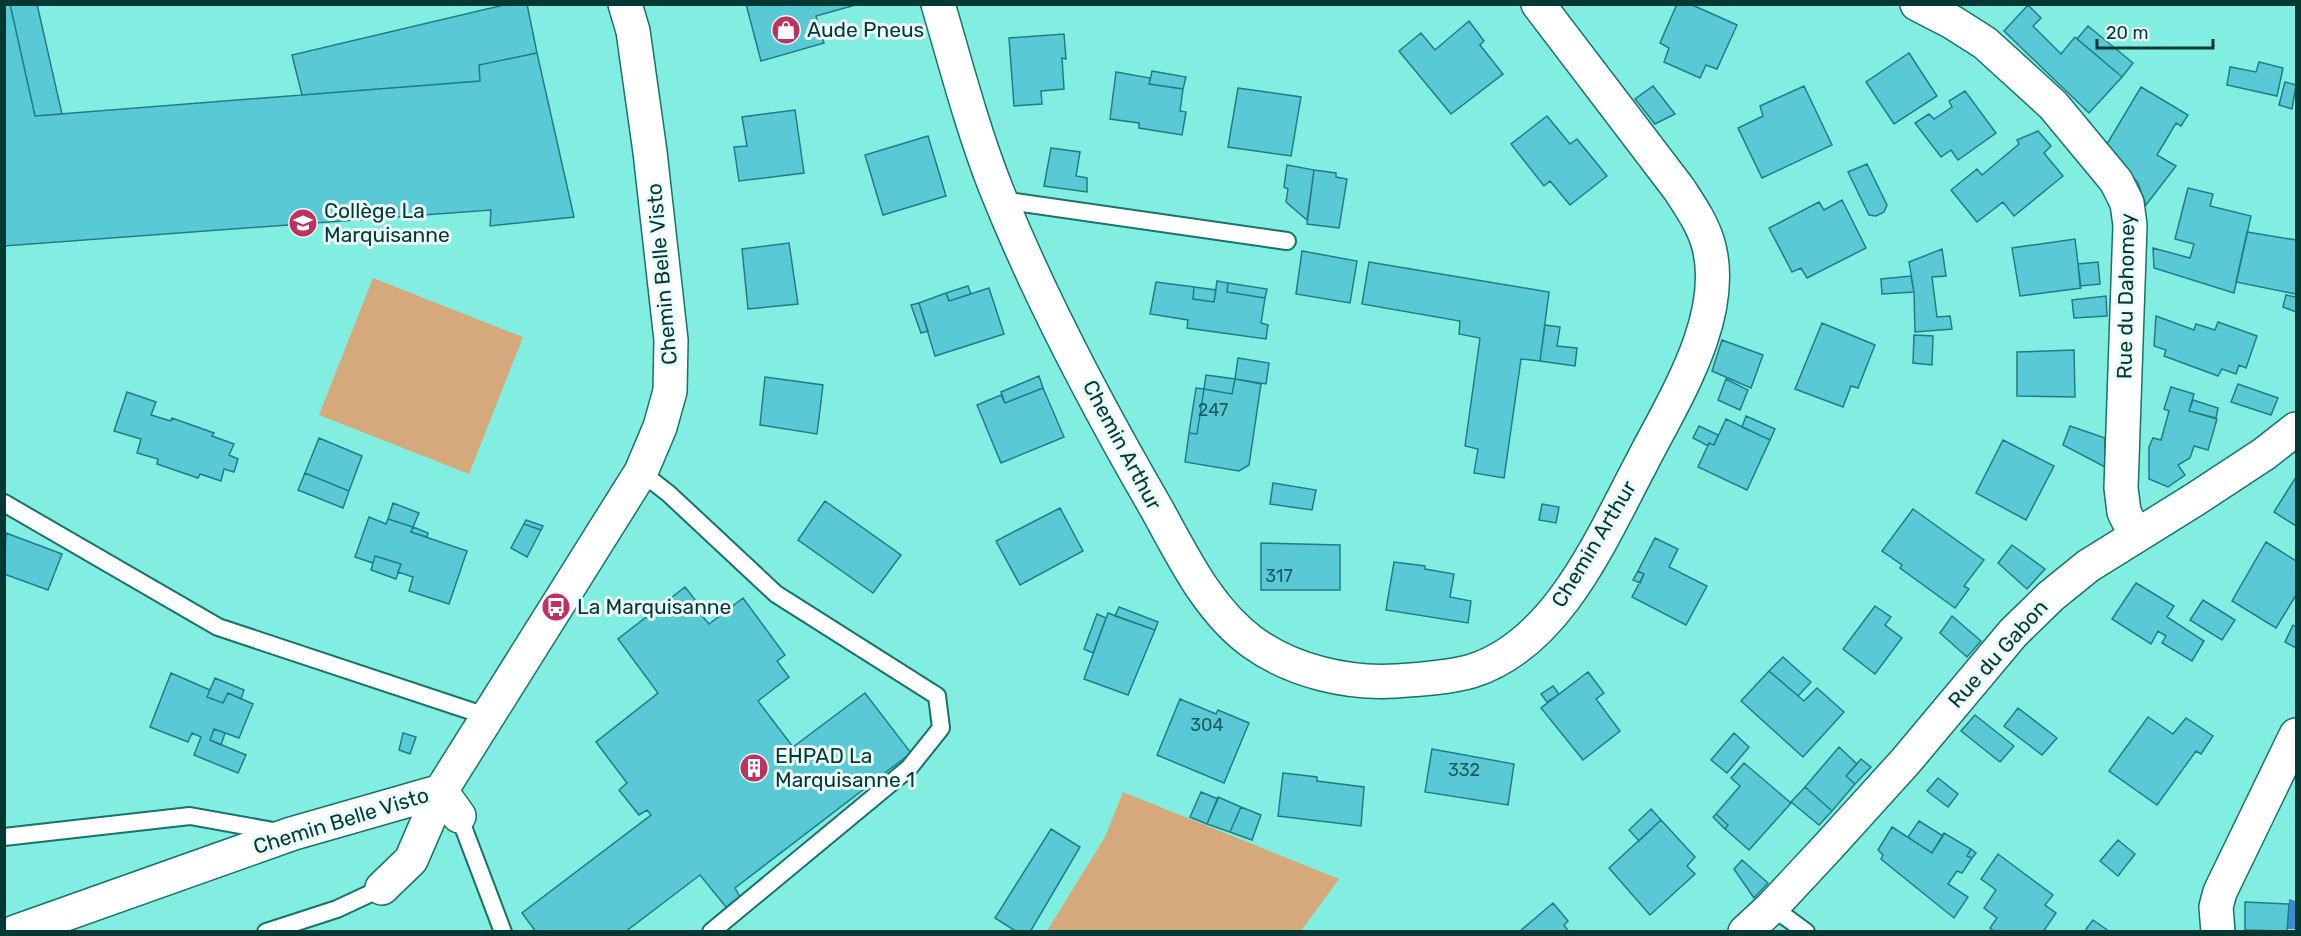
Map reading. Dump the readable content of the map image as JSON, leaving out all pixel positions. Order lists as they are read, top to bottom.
{
  "streets": {
    "street": [
      "Chemin Belle Visto",
      "Rue du Dahomey",
      "Chemin Arthur",
      "Rue du Gabon"
    ]
  },
  "crossings": [
    ["Rue du Dahomey", "Rue du Gabon"]
  ],
  "places": {
    "shop": ["Aude Pneus"],
    "school or university": ["Collège La Marquisanne"],
    "bus stop": ["La Marquisanne"],
    "building": ["EHPAD La Marquisanne 1"]
  },
  "house_numbers": [
    "247",
    "317",
    "304",
    "332"
  ],
  "scale_bar": "20 m"
}
